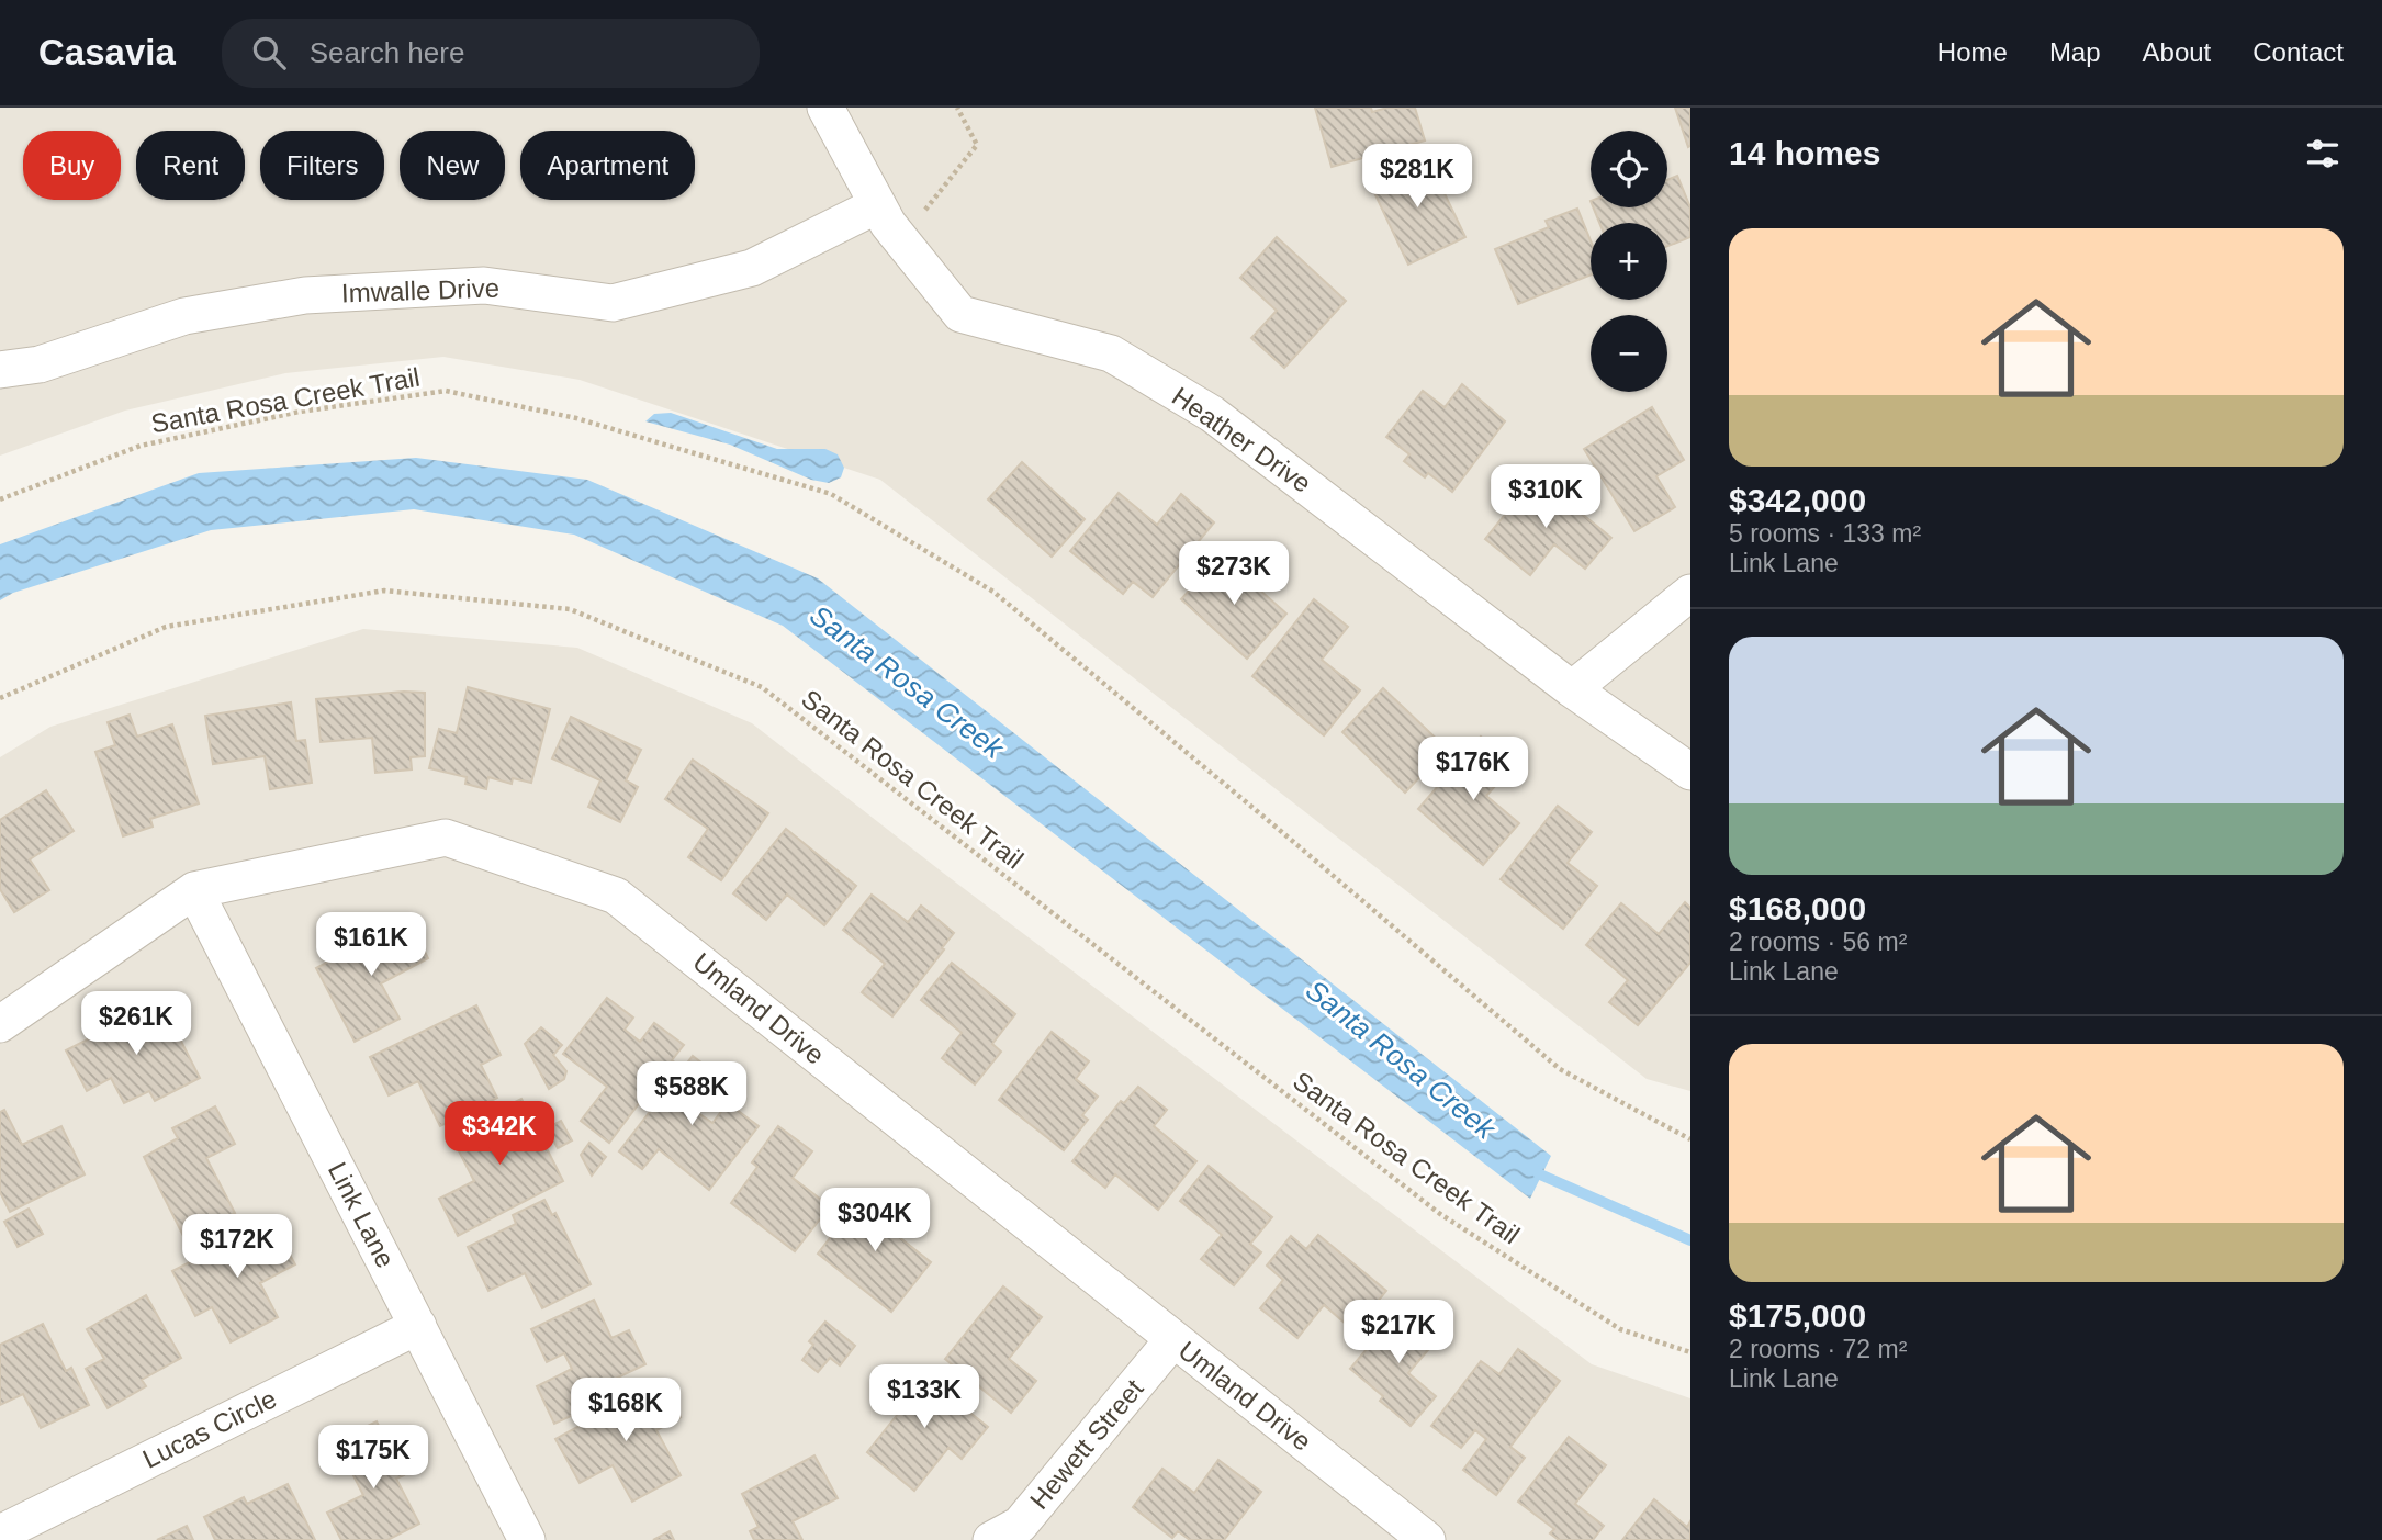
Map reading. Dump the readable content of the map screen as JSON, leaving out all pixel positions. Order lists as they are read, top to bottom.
{
  "streets": {
    "street": [
      "Imwalle Drive",
      "Heather Drive",
      "Umland Drive",
      "Link Lane",
      "Lucas Circle",
      "Hewett Street"
    ],
    "path": ["Santa Rosa Creek Trail"]
  },
  "crossings": [
    ["Imwalle Drive", "Heather Drive"],
    ["Umland Drive", "Link Lane"],
    ["Umland Drive", "Hewett Street"],
    ["Link Lane", "Lucas Circle"]
  ],
  "water": ["Santa Rosa Creek"],
  "page": {
    "header": "Casavia",
    "search": "Search here",
    "nav": [
      "Home",
      "Map",
      "About",
      "Contact"
    ],
    "heading": "14 homes",
    "map_buttons": ["+", "−"],
    "chip": [
      "Buy",
      "Rent",
      "Filters",
      "New",
      "Apartment"
    ],
    "price": [
      "$281K",
      "$310K",
      "$273K",
      "$176K",
      "$161K",
      "$261K",
      "$588K",
      "$342K",
      "$304K",
      "$172K",
      "$217K",
      "$133K",
      "$168K",
      "$175K"
    ],
    "list": [
      {
        "name": "$342,000",
        "note": "5 rooms · 133 m² · Link Lane"
      },
      {
        "name": "$168,000",
        "note": "2 rooms · 56 m² · Link Lane"
      },
      {
        "name": "$175,000",
        "note": "2 rooms · 72 m² · Link Lane"
      }
    ]
  }
}
